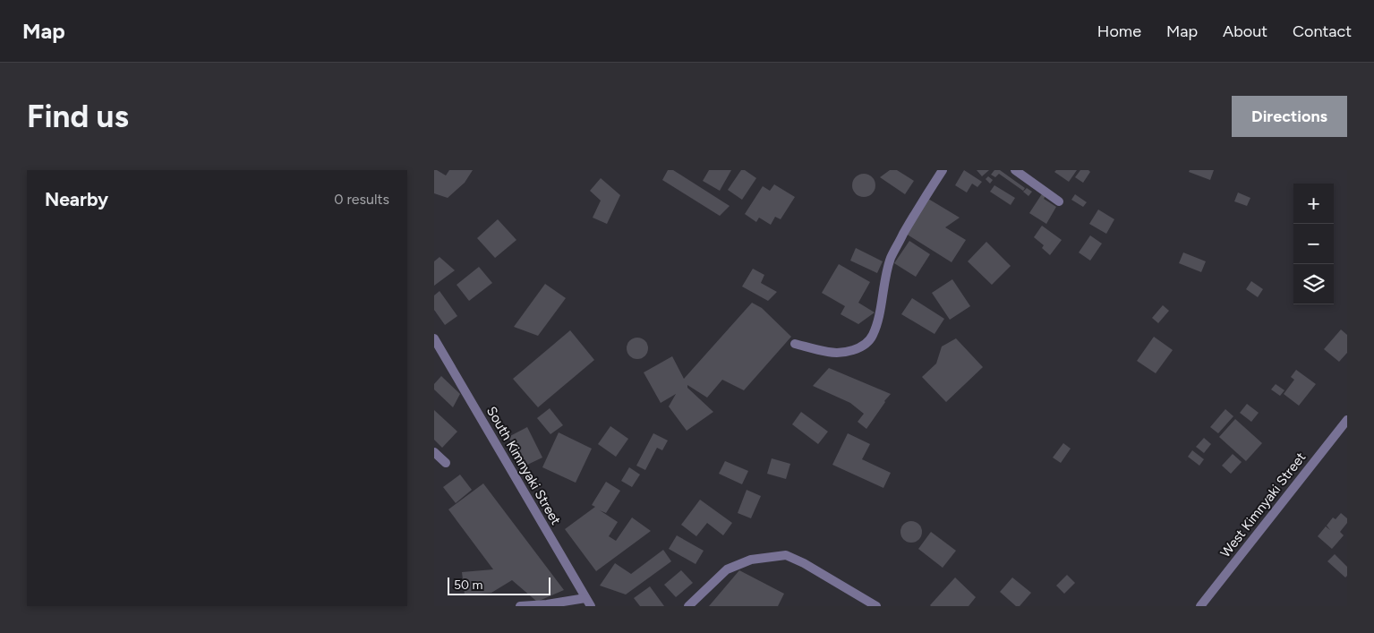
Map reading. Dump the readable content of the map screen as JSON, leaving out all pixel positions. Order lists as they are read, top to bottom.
{
  "streets": {
    "street": ["South Kimnyaki Street", "West Kimnyaki Street"]
  },
  "scale_bar": "50 m",
  "page": {
    "header": "Map",
    "nav": [
      "Home",
      "Map",
      "About",
      "Contact"
    ],
    "buttons": "Directions",
    "title": "Find us",
    "heading": ["Nearby", "0 results"],
    "map_buttons": ["+", "−"],
    "scale": "50 m"
  }
}
